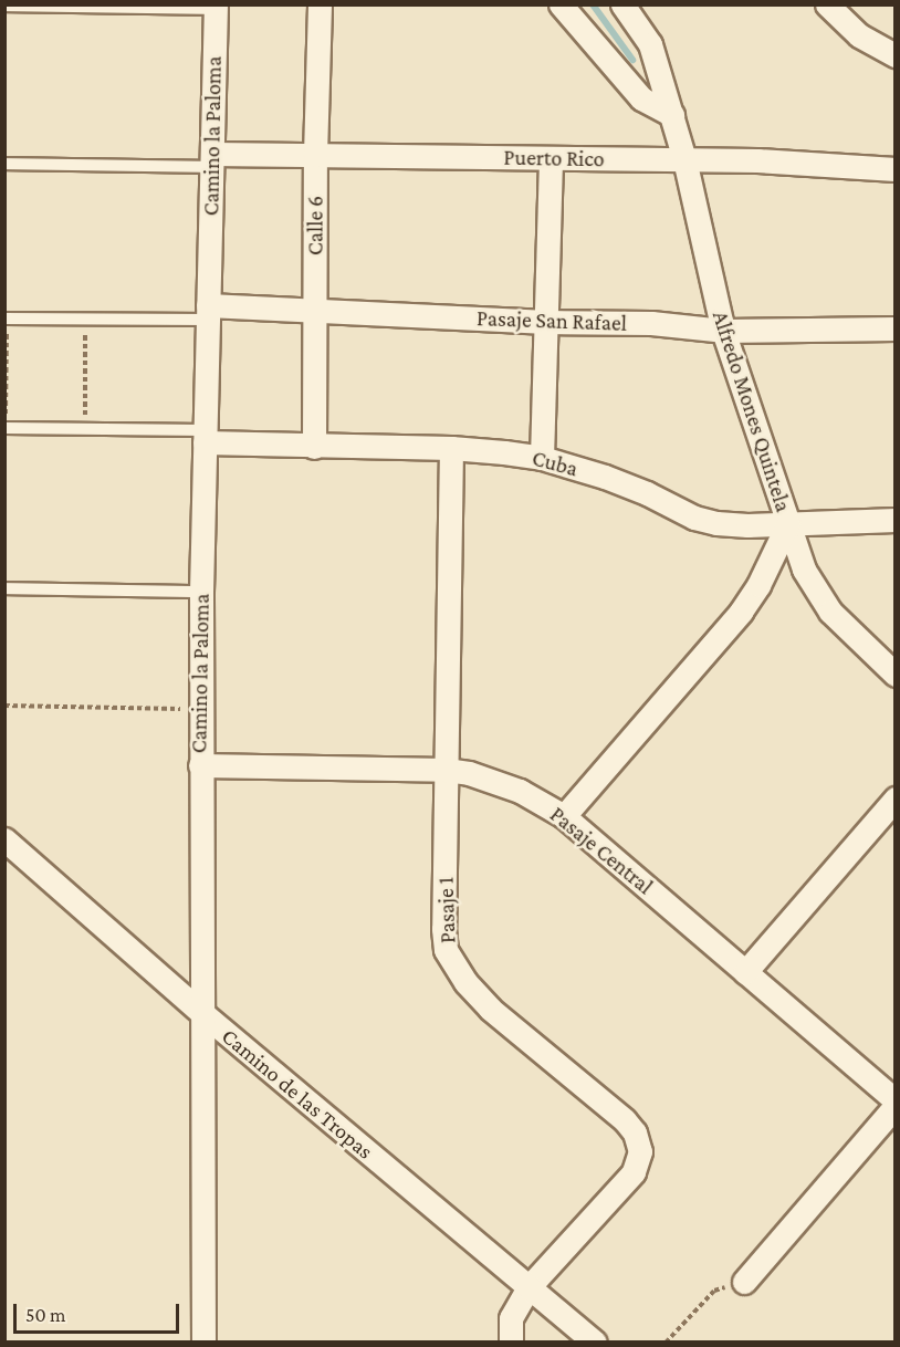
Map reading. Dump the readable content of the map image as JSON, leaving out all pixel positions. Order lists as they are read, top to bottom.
{
  "streets": {
    "street": [
      "Camino la Paloma",
      "Puerto Rico",
      "Calle 6",
      "Pasaje San Rafael",
      "Alfredo Mones Quintela",
      "Cuba",
      "Pasaje Central",
      "Pasaje 1",
      "Camino de las Tropas"
    ]
  },
  "crossings": [
    ["Camino la Paloma", "Puerto Rico"],
    ["Camino la Paloma", "Pasaje San Rafael"],
    ["Camino la Paloma", "Cuba"],
    ["Camino la Paloma", "Pasaje Central"],
    ["Camino la Paloma", "Camino de las Tropas"],
    ["Puerto Rico", "Calle 6"],
    ["Puerto Rico", "Alfredo Mones Quintela"],
    ["Calle 6", "Pasaje San Rafael"],
    ["Calle 6", "Cuba"],
    ["Pasaje San Rafael", "Alfredo Mones Quintela"],
    ["Alfredo Mones Quintela", "Cuba"],
    ["Cuba", "Pasaje 1"],
    ["Pasaje Central", "Pasaje 1"],
    ["Pasaje 1", "Camino de las Tropas"]
  ],
  "scale_bar": "50 m"
}
